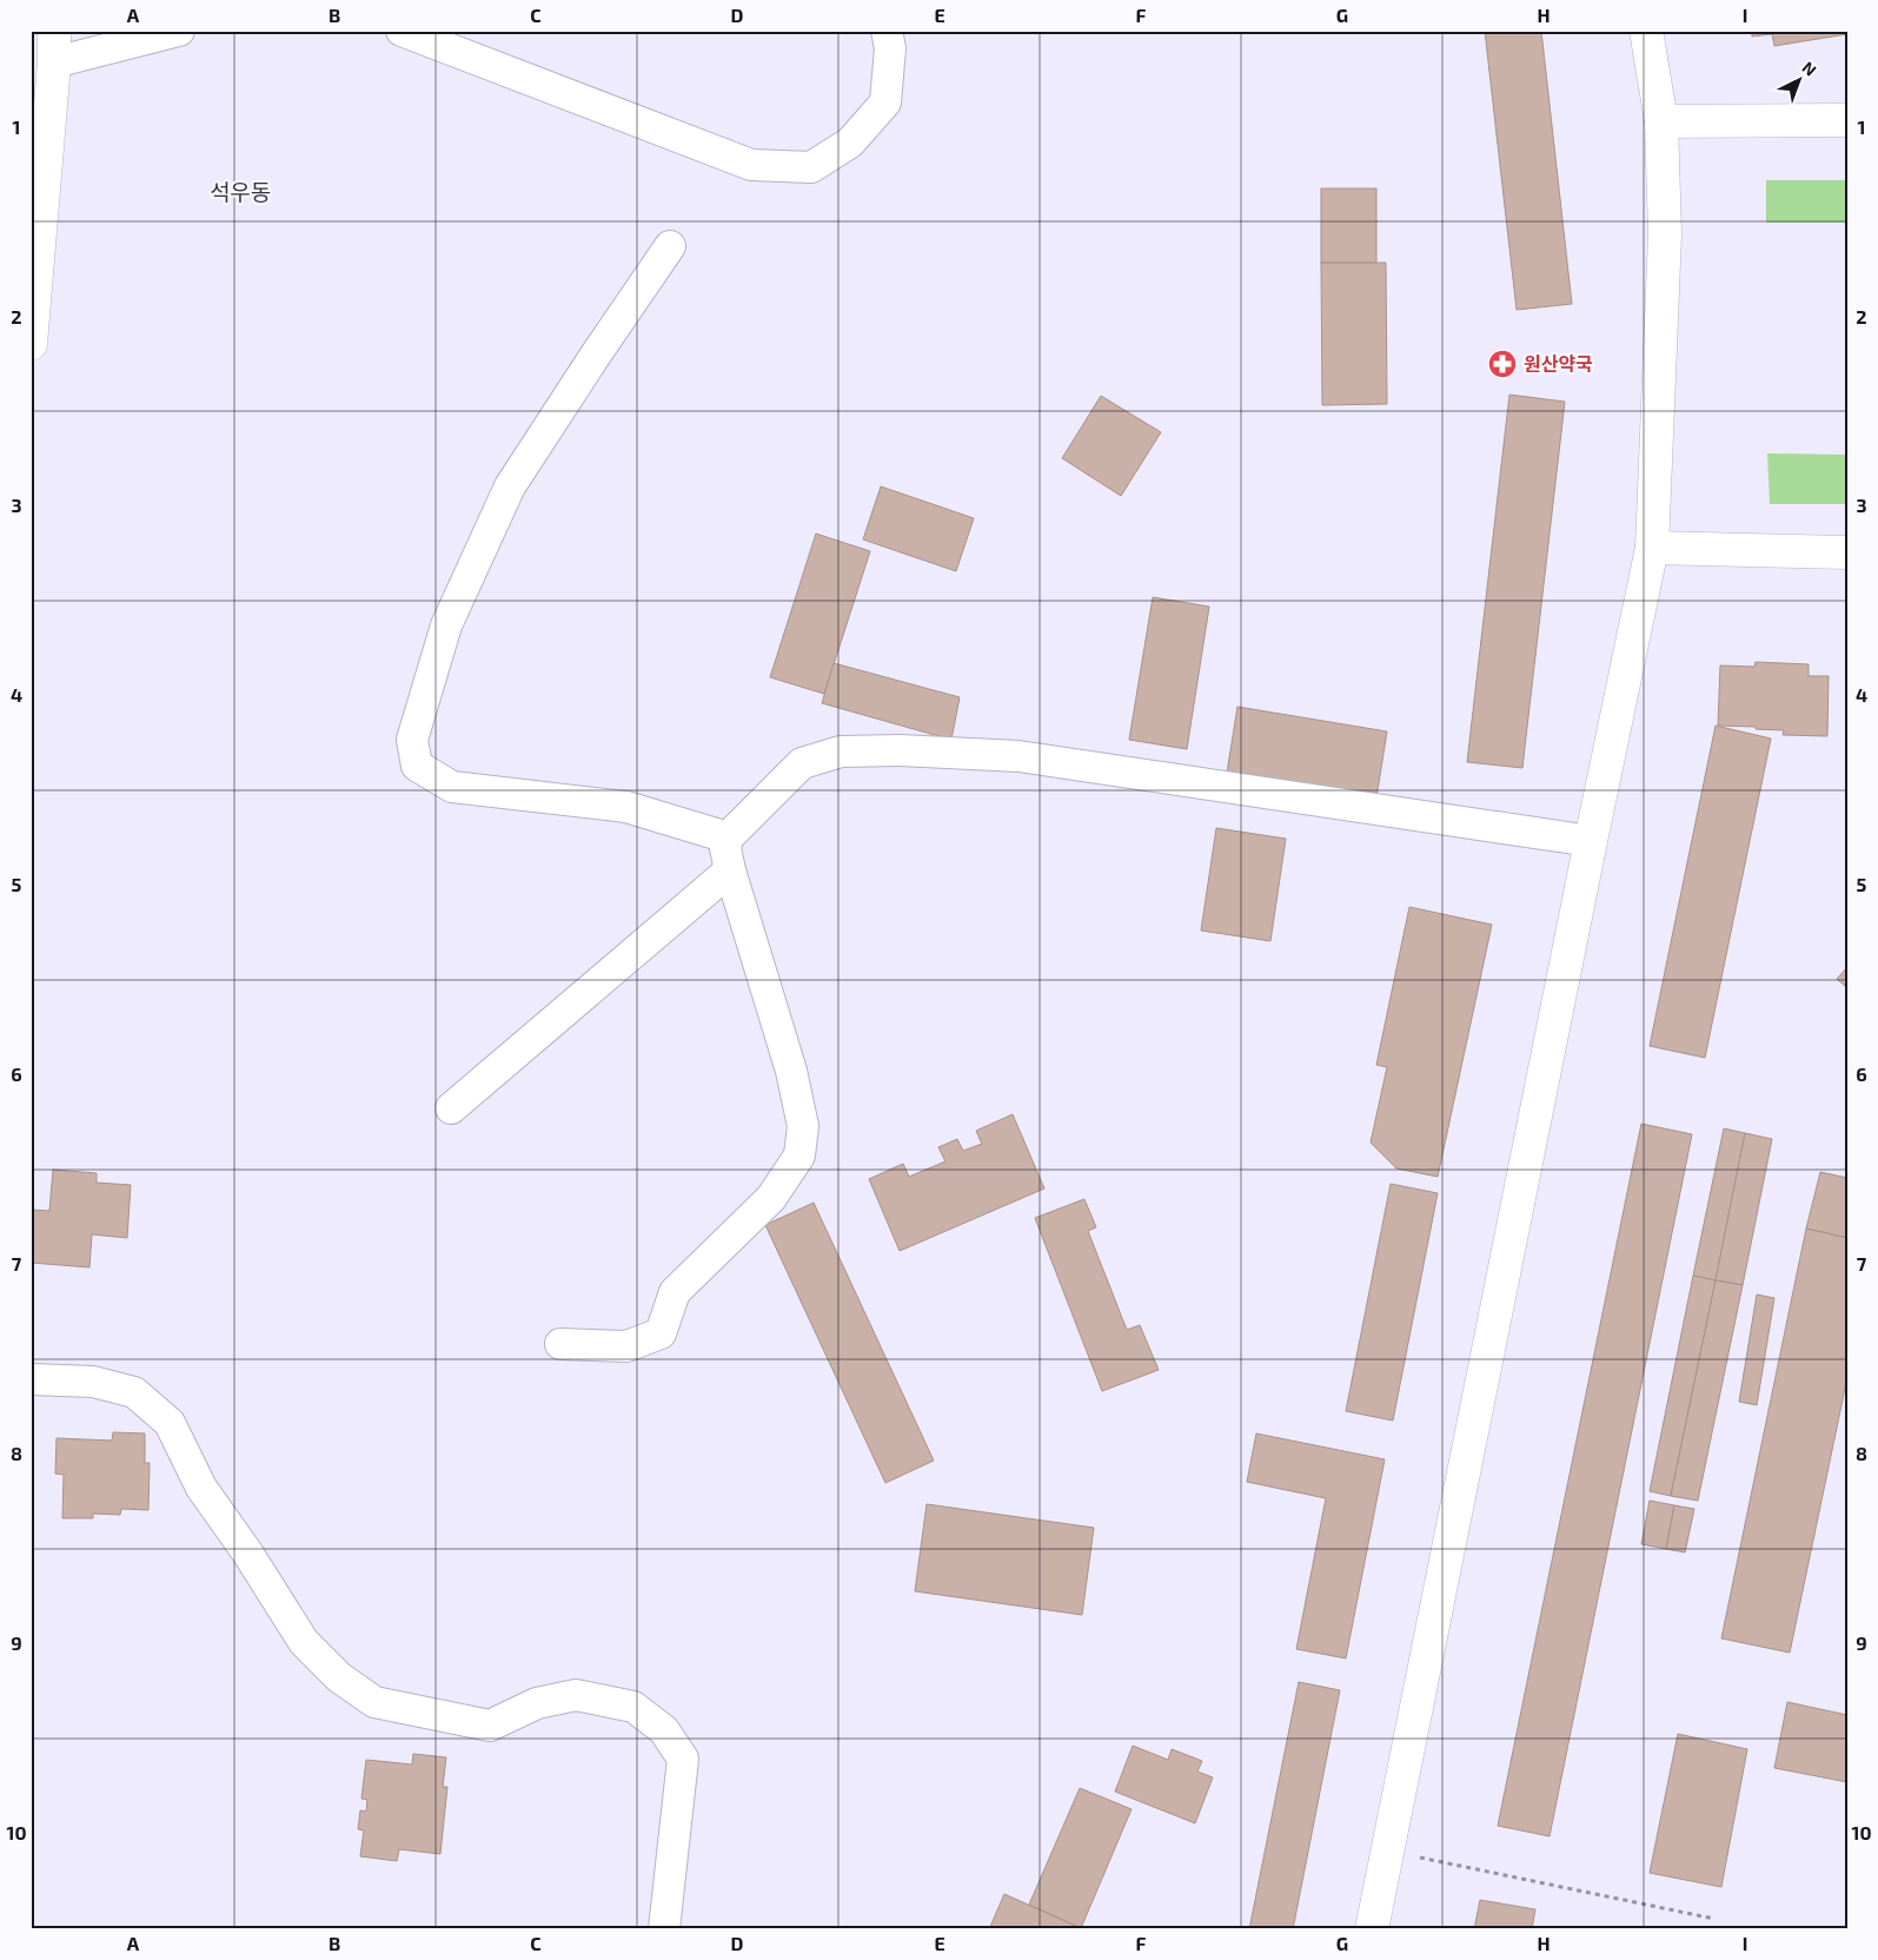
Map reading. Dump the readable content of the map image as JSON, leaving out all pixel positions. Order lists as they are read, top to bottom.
{
  "districts": ["석우동"],
  "places": {
    "pharmacy": ["원산약국"]
  },
  "north": "top right",
  "grid": {
    "columns": [
      "A",
      "B",
      "C",
      "D",
      "E",
      "F",
      "G",
      "H",
      "I"
    ],
    "rows": [
      "1",
      "2",
      "3",
      "4",
      "5",
      "6",
      "7",
      "8",
      "9",
      "10"
    ]
  }
}
